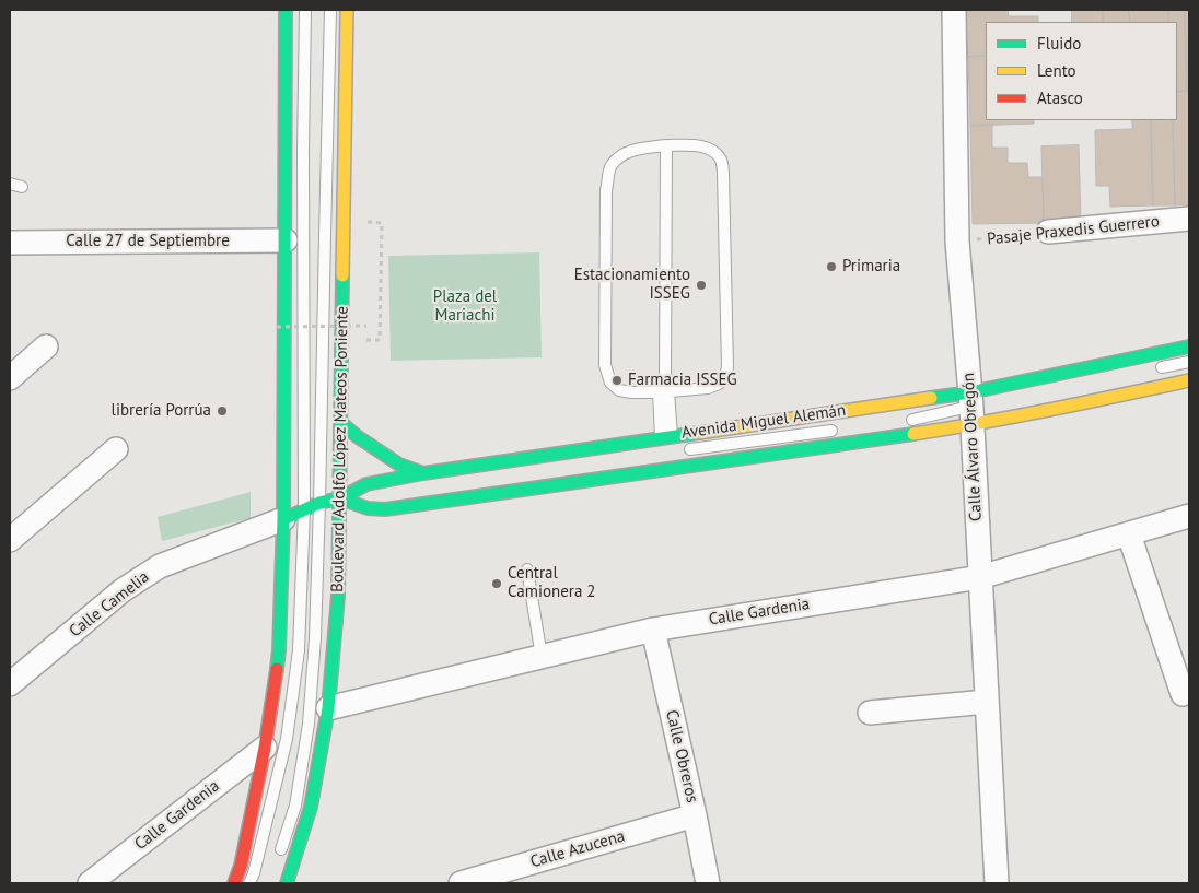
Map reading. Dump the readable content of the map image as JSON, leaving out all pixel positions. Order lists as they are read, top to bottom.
{
  "streets": {
    "main road": ["Avenida Miguel Alemán", "Boulevard Adolfo López Mateos Poniente"],
    "street": [
      "Pasaje Praxedis Guerrero",
      "Calle 27 de Septiembre",
      "Calle Álvaro Obregón",
      "Calle Camelia",
      "Calle Gardenia",
      "Calle Obreros",
      "Calle Azucena"
    ]
  },
  "crossings": [
    ["Pasaje Praxedis Guerrero", "Calle Álvaro Obregón"],
    ["Avenida Miguel Alemán", "Calle Álvaro Obregón"],
    ["Avenida Miguel Alemán", "Boulevard Adolfo López Mateos Poniente"],
    ["Avenida Miguel Alemán", "Calle Camelia"],
    ["Calle Álvaro Obregón", "Calle Gardenia"],
    ["Boulevard Adolfo López Mateos Poniente", "Calle Gardenia"],
    ["Calle Gardenia", "Calle Obreros"],
    ["Calle Obreros", "Calle Azucena"]
  ],
  "parks": ["Plaza del Mariachi"],
  "places": [
    "Primaria",
    "Estacionamiento ISSEG",
    "Farmacia ISSEG",
    "librería Porrúa",
    "Central Camionera 2"
  ],
  "legend": ["Fluido", "Lento", "Atasco"]
}
